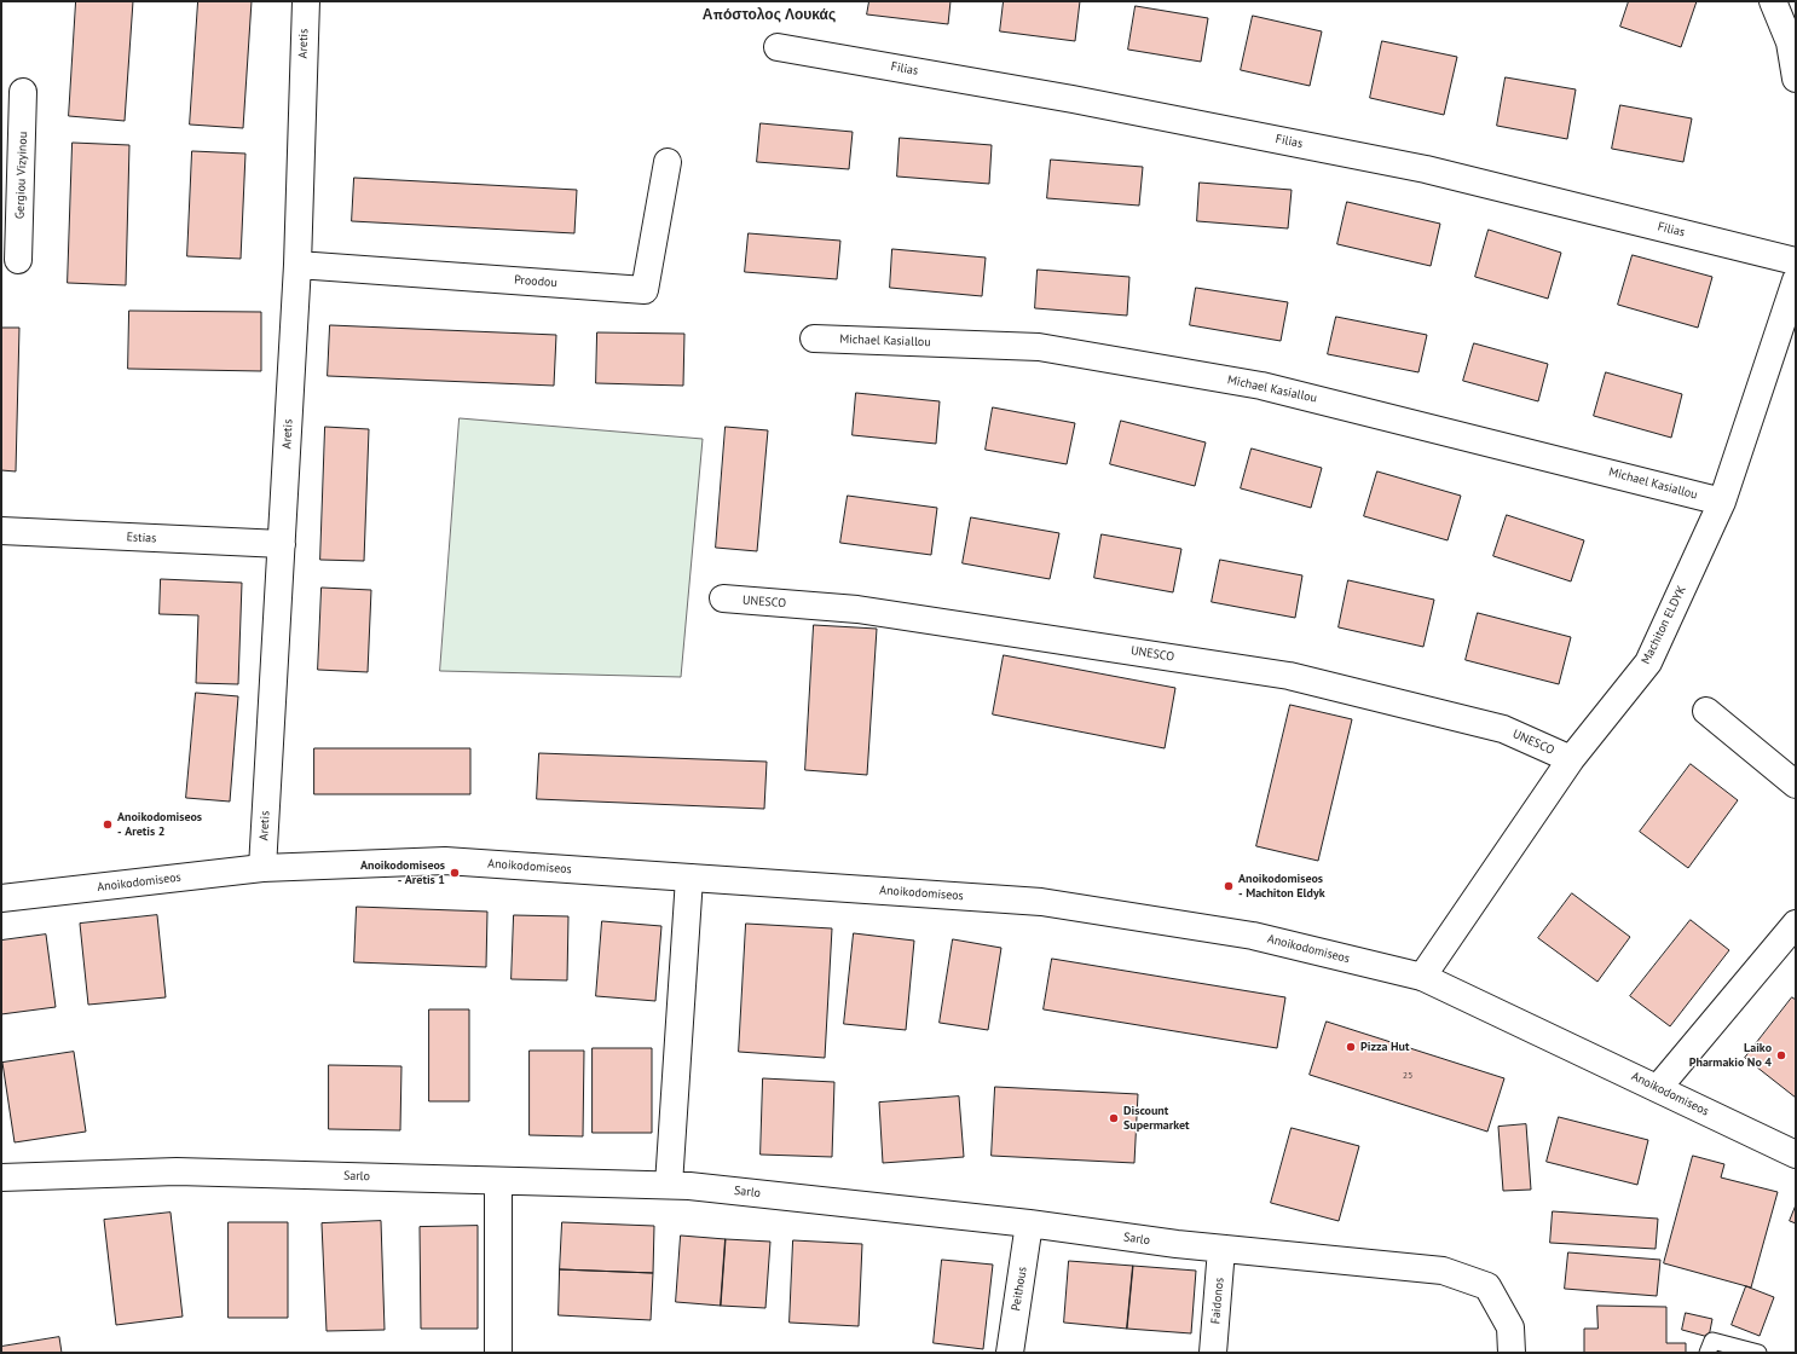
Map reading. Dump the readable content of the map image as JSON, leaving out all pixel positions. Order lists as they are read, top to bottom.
{
  "streets": {
    "street": [
      "Aretis",
      "Filias",
      "Gergiou Vizyinou",
      "Proodou",
      "Michael Kasiallou",
      "Estias",
      "UNESCO",
      "Machiton ELDYK",
      "Anoikodomiseos",
      "Sarlo",
      "Peithous",
      "Faidonos"
    ]
  },
  "crossings": [
    ["Aretis", "Proodou"],
    ["Aretis", "Estias"],
    ["Aretis", "Anoikodomiseos"],
    ["Michael Kasiallou", "Machiton ELDYK"],
    ["UNESCO", "Machiton ELDYK"],
    ["Machiton ELDYK", "Anoikodomiseos"],
    ["Sarlo", "Peithous"],
    ["Sarlo", "Faidonos"]
  ],
  "districts": ["Απόστολος Λουκάς"],
  "places": [
    "Anoikodomiseos - Aretis 2",
    "Anoikodomiseos - Aretis 1",
    "Anoikodomiseos - Machiton Eldyk",
    "Pizza Hut",
    "Laiko Pharmakio No 4",
    "Discount Supermarket"
  ],
  "house_numbers": ["25"]
}
